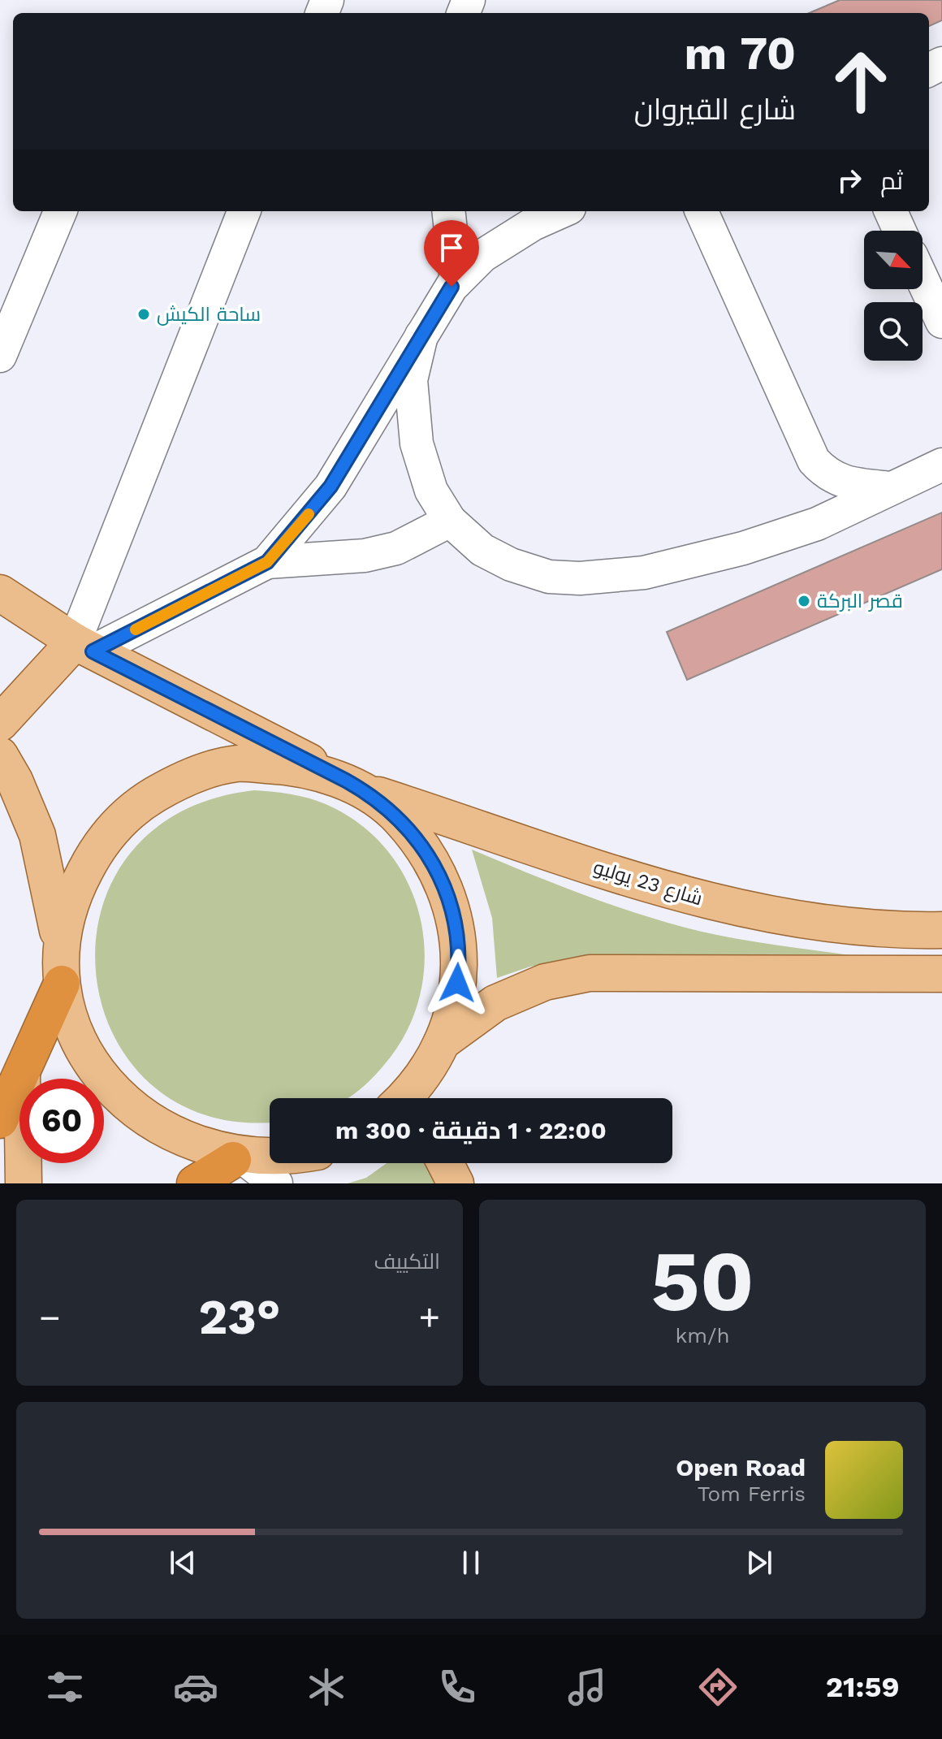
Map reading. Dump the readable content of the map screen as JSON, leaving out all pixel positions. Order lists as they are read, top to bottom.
{
  "streets": {
    "main road": ["شارع 23 يوليو"]
  },
  "places": ["ساحة الكيش", "قصر البركة"],
  "north": "bottom right",
  "page": {
    "turn": ["70 m", "شارع القيروان"],
    "then": "ثم",
    "limit": "60",
    "trip": "22:00 · 1 دقيقة · 300 m",
    "tile": [
      ["50", "km/h"],
      "التكييف"
    ],
    "heat": ["−", "23°", "+"],
    "song": ["Open Road", "Tom Ferris"],
    "tabs": "21:59"
  }
}
